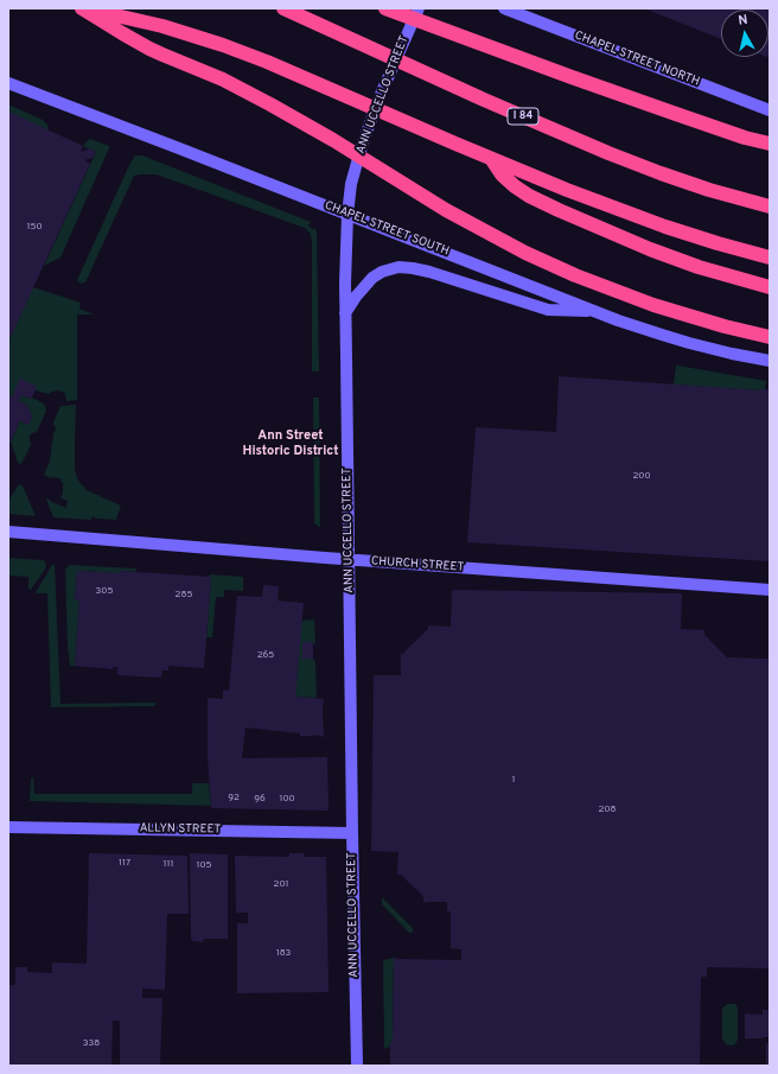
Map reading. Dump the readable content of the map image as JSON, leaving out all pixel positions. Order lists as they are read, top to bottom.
{
  "streets": {
    "highway": ["I 84"],
    "street": [
      "CHAPEL STREET NORTH",
      "ANN UCCELLO STREET",
      "CHAPEL STREET SOUTH",
      "CHURCH STREET",
      "ALLYN STREET"
    ]
  },
  "crossings": [
    ["ANN UCCELLO STREET", "CHAPEL STREET SOUTH"],
    ["ANN UCCELLO STREET", "CHURCH STREET"],
    ["ANN UCCELLO STREET", "ALLYN STREET"]
  ],
  "districts": ["Ann Street Historic District"],
  "house_numbers": [
    "150",
    "200",
    "305",
    "285",
    "265",
    "1",
    "92",
    "96",
    "100",
    "208",
    "117",
    "111",
    "105",
    "201",
    "183",
    "338"
  ],
  "north": "top"
}
